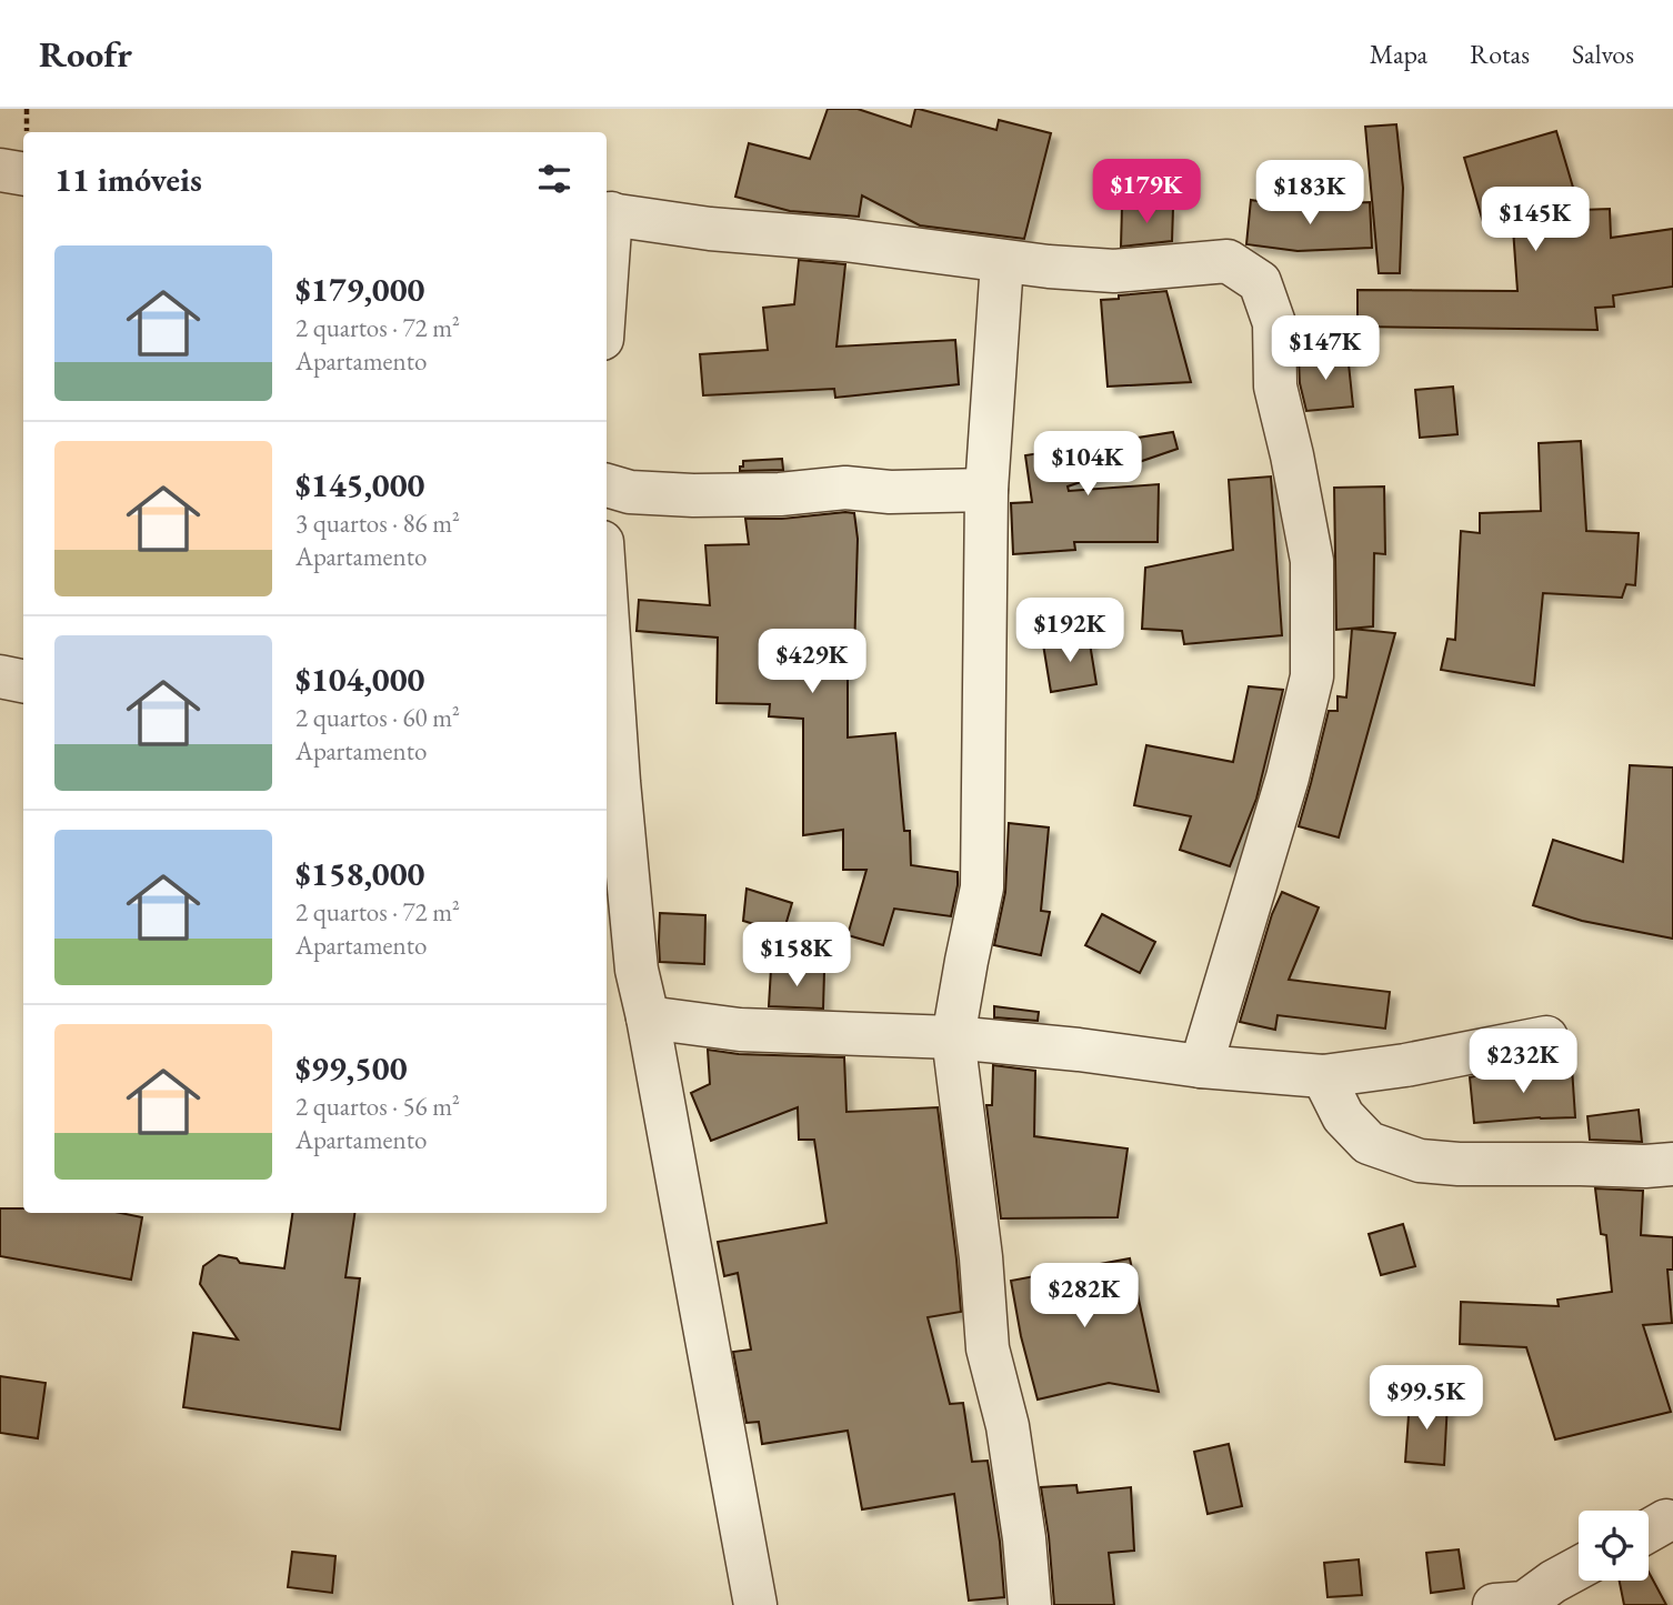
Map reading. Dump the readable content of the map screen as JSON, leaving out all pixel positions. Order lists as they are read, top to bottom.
{
  "page": {
    "header": "Roofr",
    "nav": ["Mapa", "Rotas", "Salvos"],
    "heading": "11 imóveis",
    "price": [
      "$179K",
      "$183K",
      "$145K",
      "$147K",
      "$104K",
      "$192K",
      "$429K",
      "$158K",
      "$232K",
      "$282K",
      "$99.5K"
    ],
    "list": [
      {
        "name": "$179,000",
        "note": "2 quartos · 72 m² · Apartamento"
      },
      {
        "name": "$145,000",
        "note": "3 quartos · 86 m² · Apartamento"
      },
      {
        "name": "$104,000",
        "note": "2 quartos · 60 m² · Apartamento"
      },
      {
        "name": "$158,000",
        "note": "2 quartos · 72 m² · Apartamento"
      },
      {
        "name": "$99,500",
        "note": "2 quartos · 56 m² · Apartamento"
      }
    ]
  }
}
